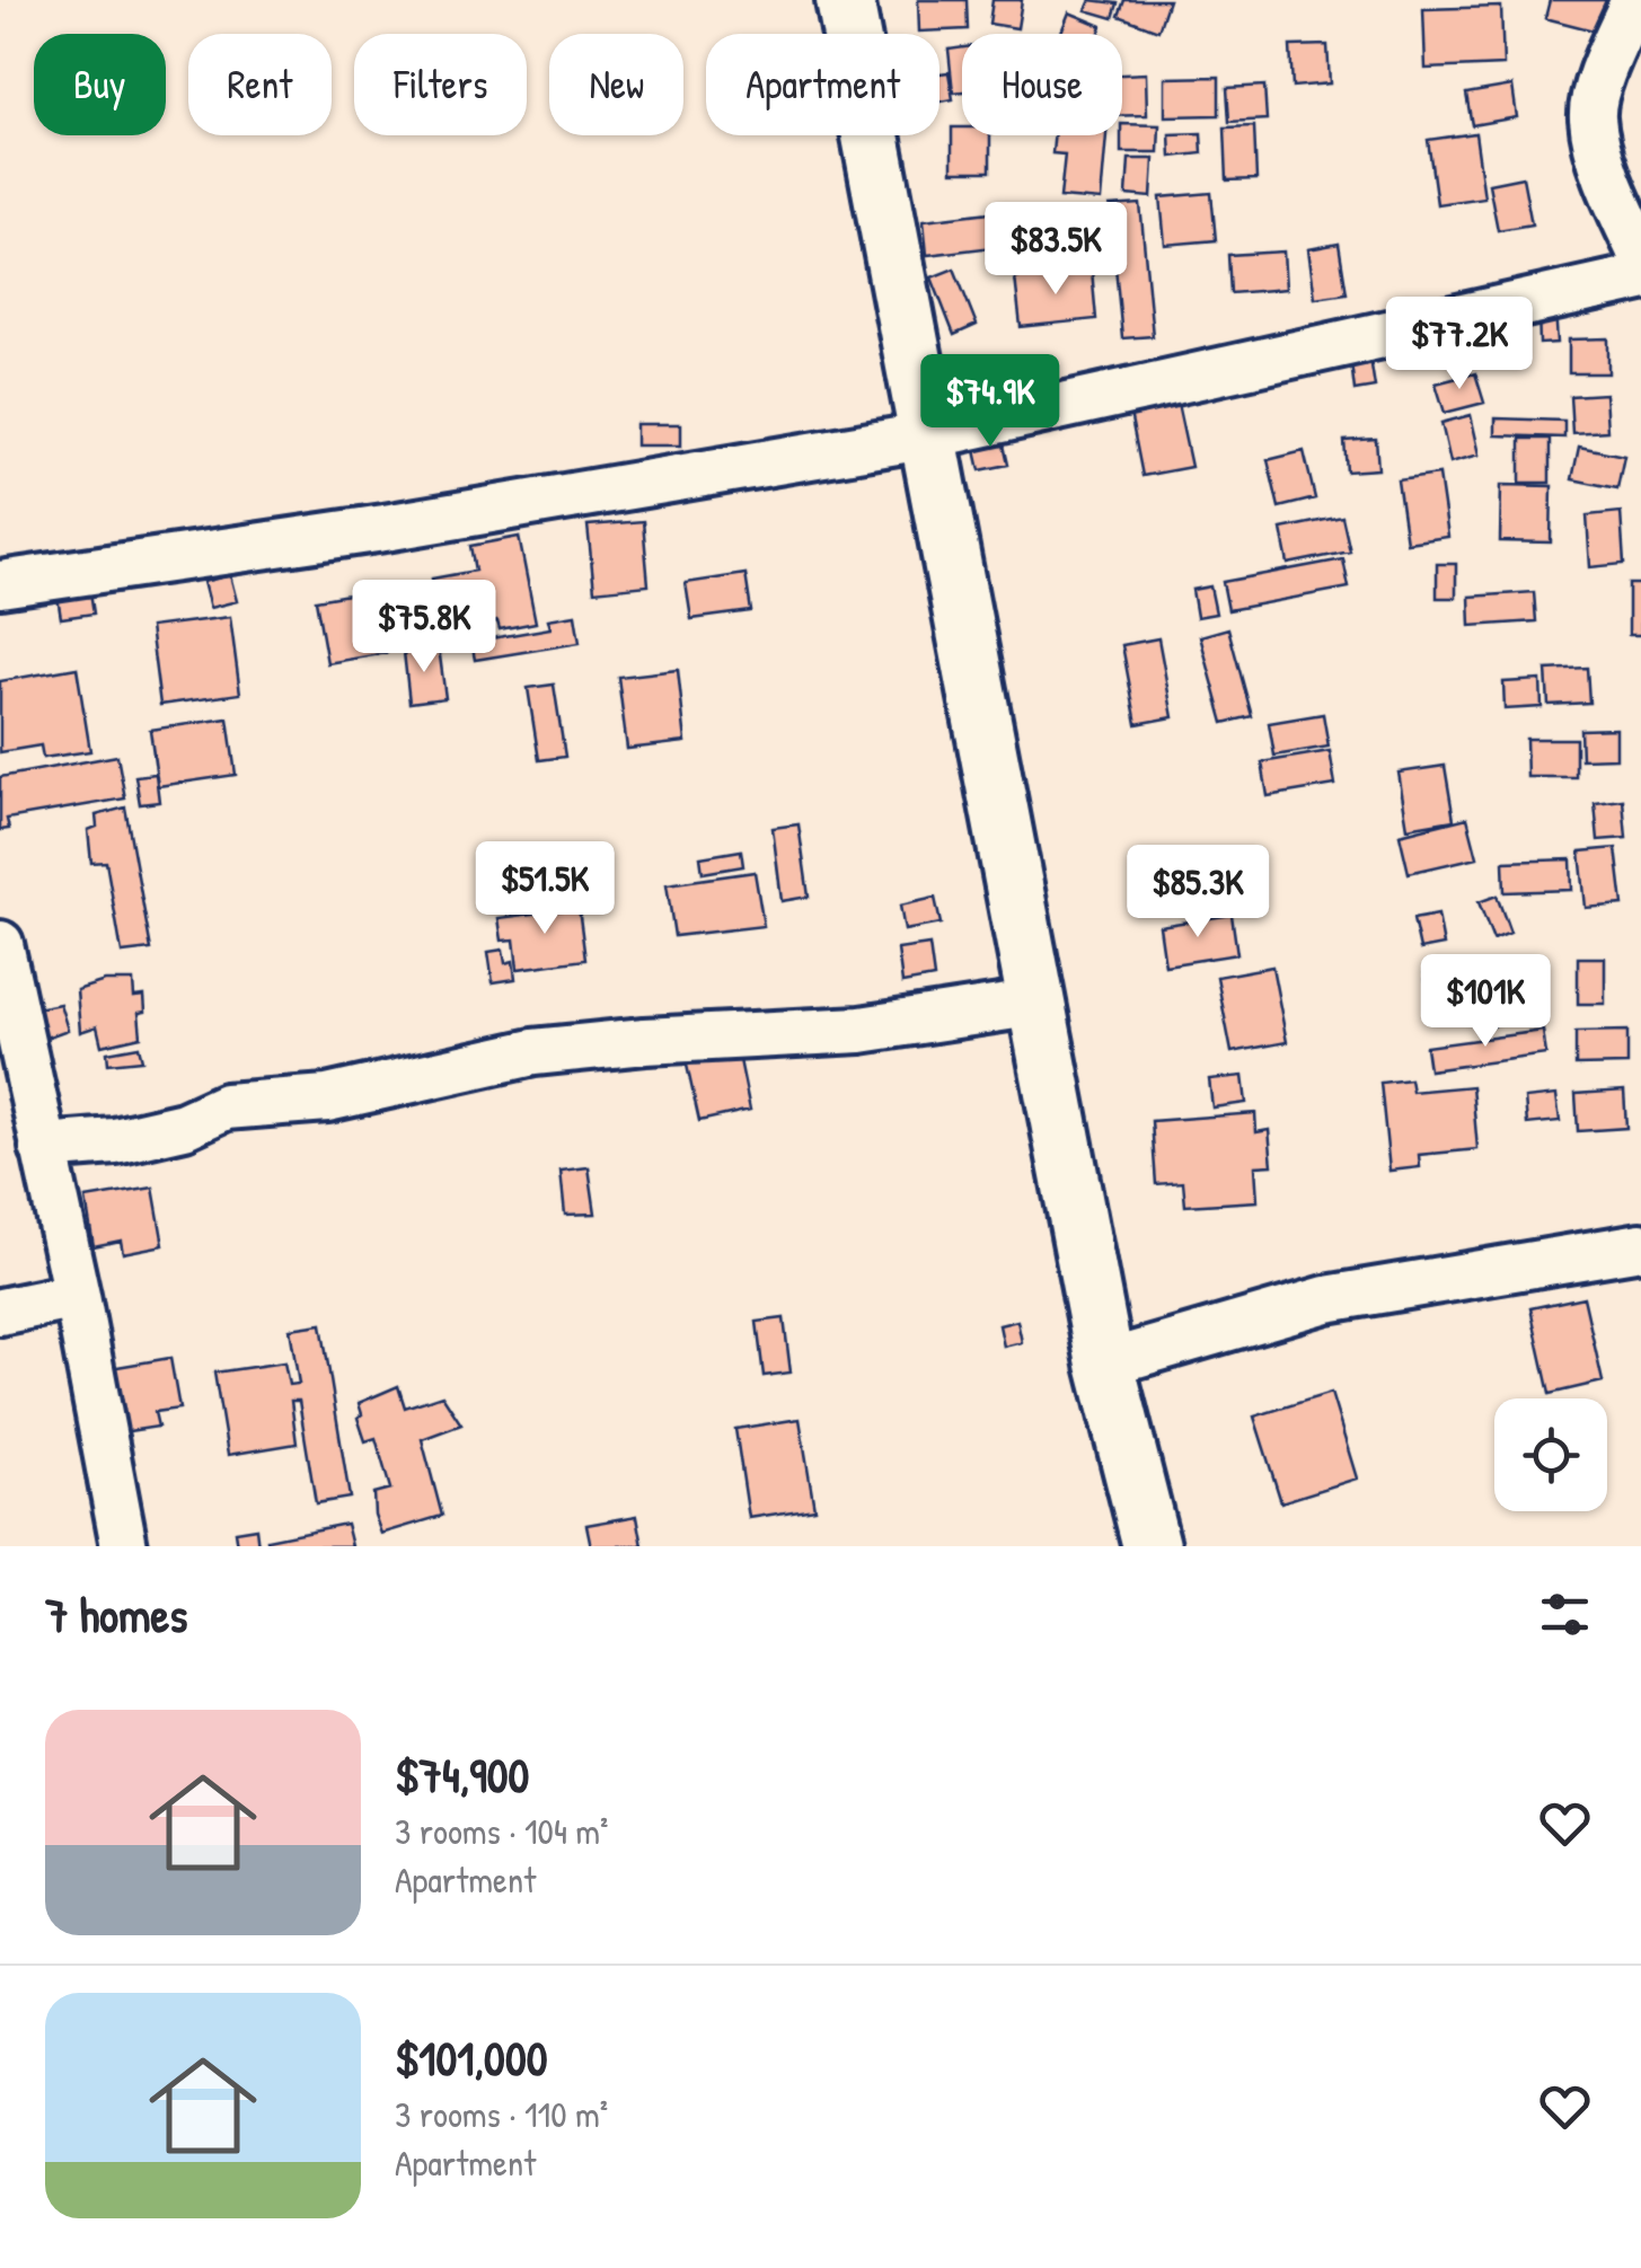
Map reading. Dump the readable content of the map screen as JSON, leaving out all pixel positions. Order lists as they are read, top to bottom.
{
  "page": {
    "chip": [
      "Buy",
      "Rent",
      "Filters",
      "New",
      "Apartment",
      "House"
    ],
    "price": [
      "$83.5K",
      "$77.2K",
      "$74.9K",
      "$75.8K",
      "$51.5K",
      "$85.3K",
      "$101K"
    ],
    "heading": "7 homes",
    "list": [
      {
        "name": "$74,900",
        "note": "3 rooms · 104 m² · Apartment"
      },
      {
        "name": "$101,000",
        "note": "3 rooms · 110 m² · Apartment"
      }
    ]
  }
}
